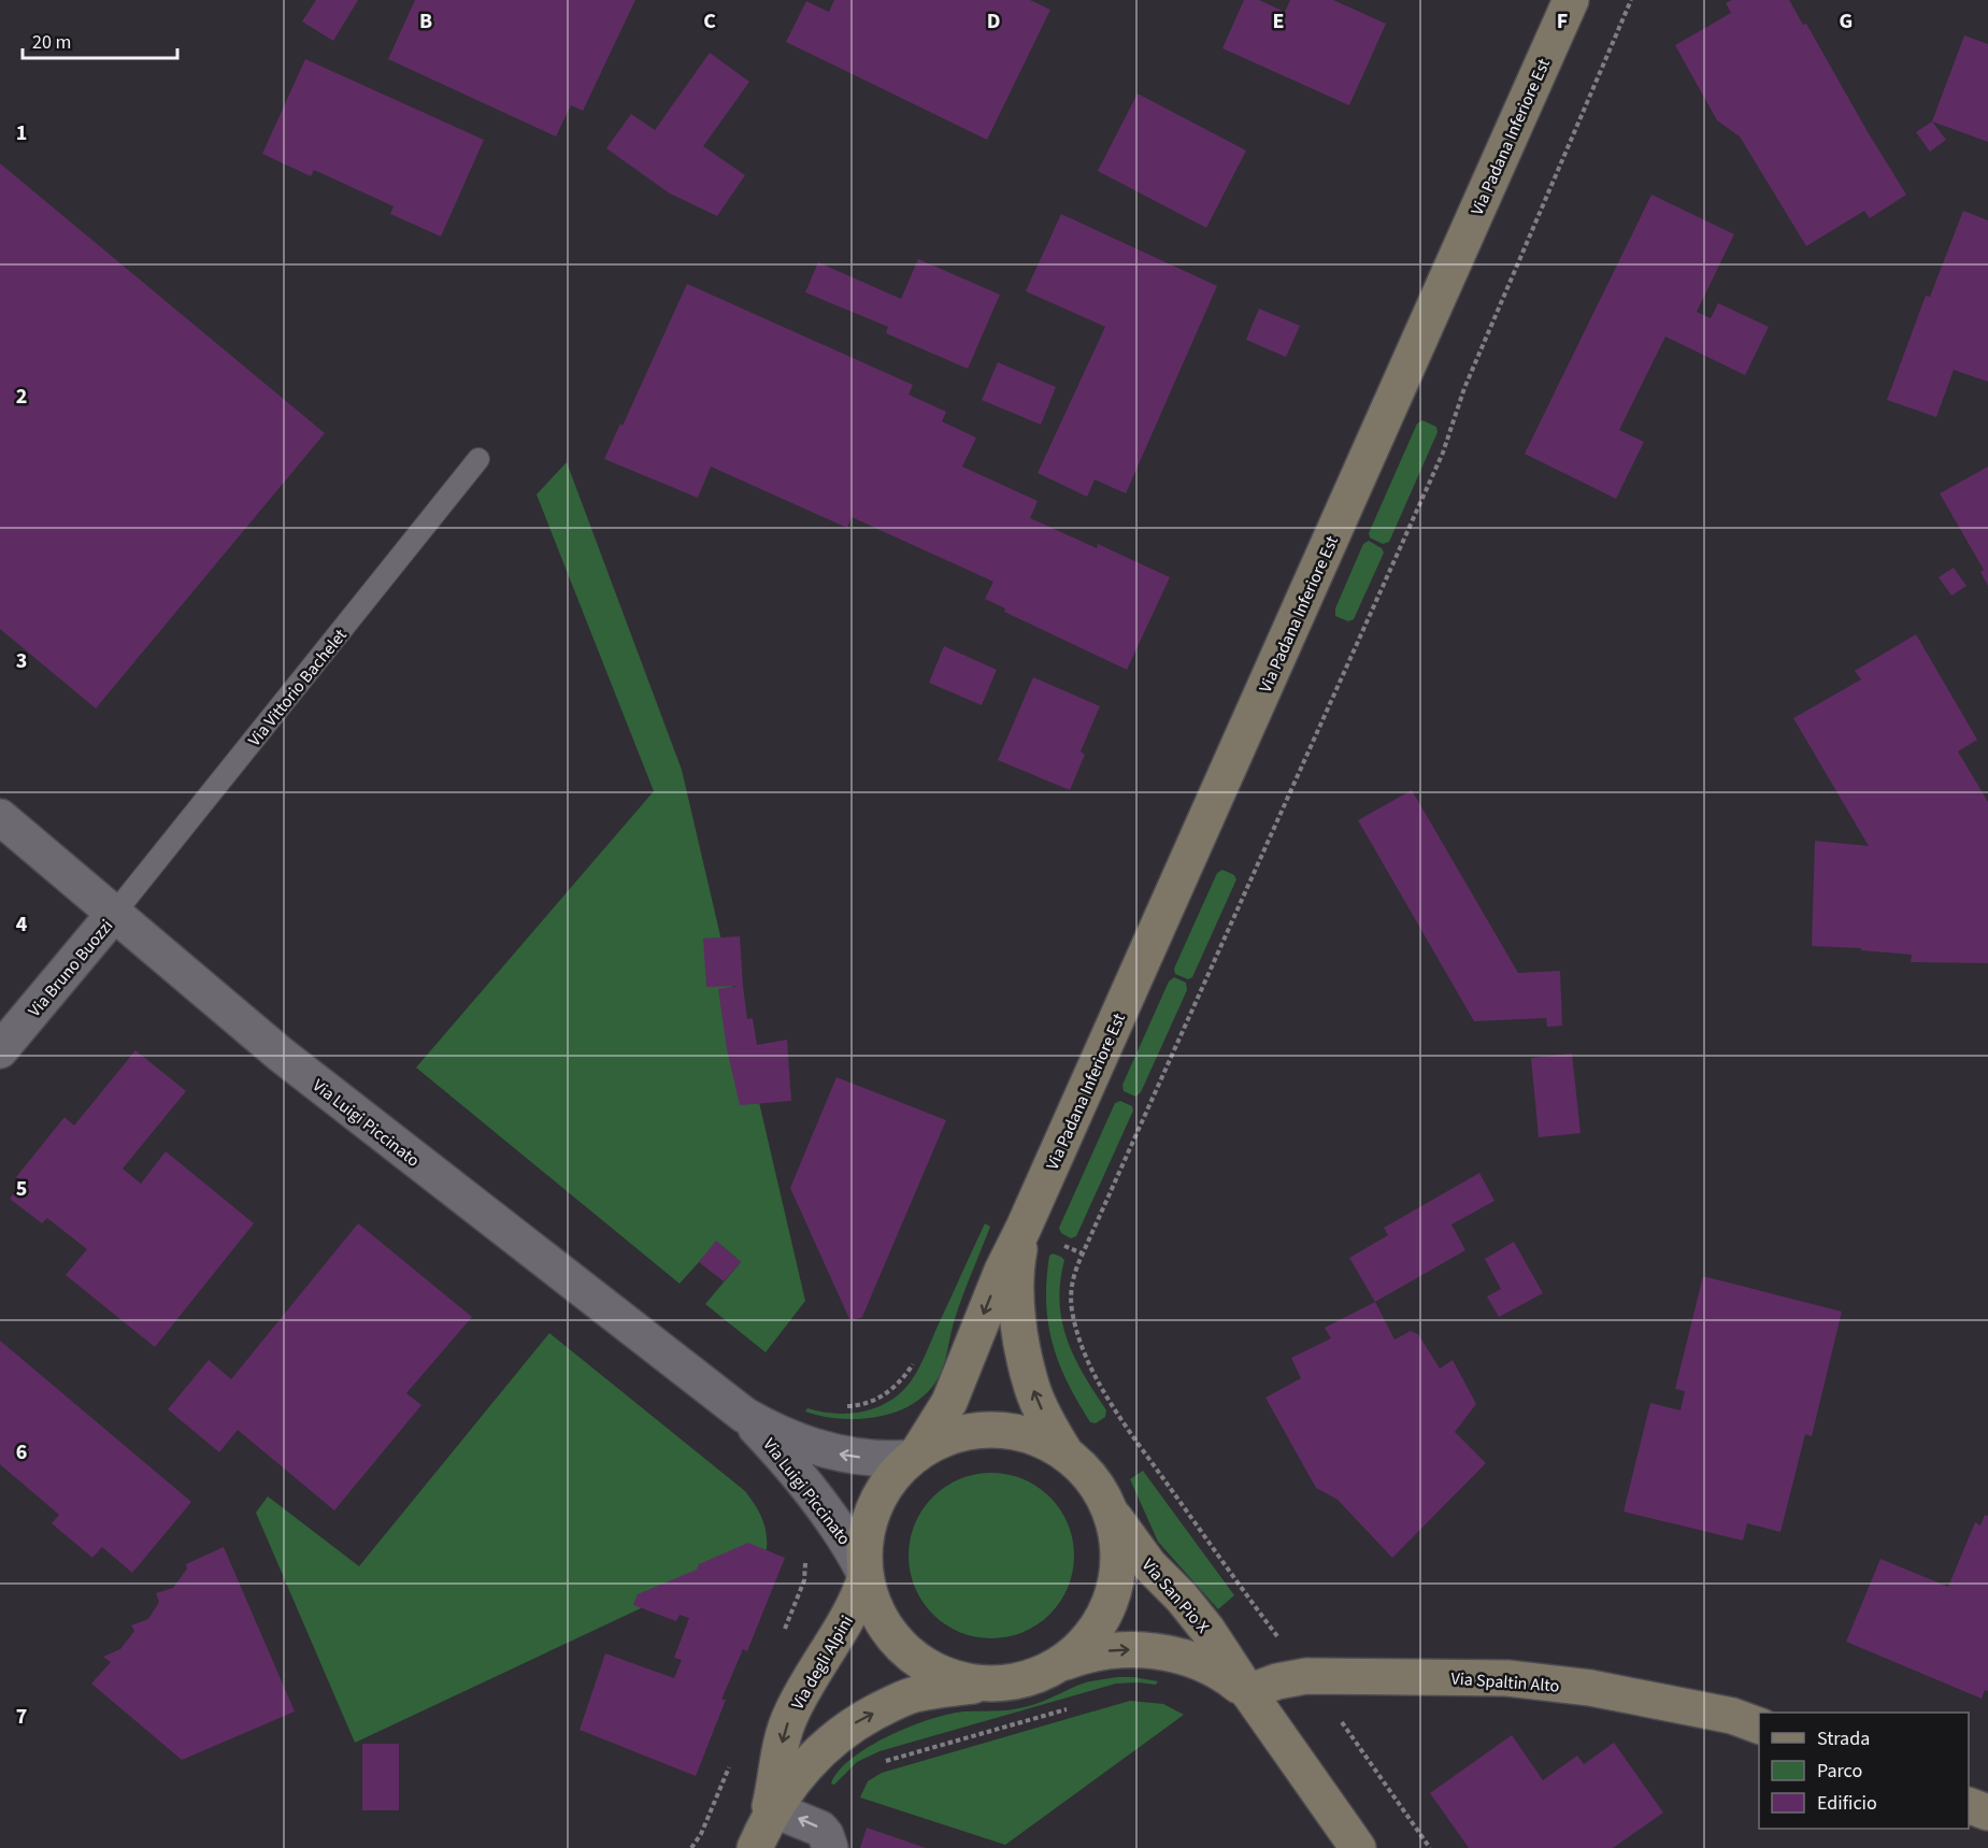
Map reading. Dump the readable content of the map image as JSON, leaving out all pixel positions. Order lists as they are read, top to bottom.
{
  "streets": {
    "street": [
      "Via Padana Inferiore Est",
      "Via Bruno Buozzi",
      "Via Luigi Piccinato",
      "Via San Pio X",
      "Via degli Alpini",
      "Via Spaltin Alto"
    ],
    "lane": ["Via Vittorio Bachelet"]
  },
  "crossings": [
    ["Via Padana Inferiore Est", "Via Luigi Piccinato"],
    ["Via Vittorio Bachelet", "Via Bruno Buozzi"],
    ["Via Vittorio Bachelet", "Via Luigi Piccinato"],
    ["Via Bruno Buozzi", "Via Luigi Piccinato"],
    ["Via Luigi Piccinato", "Via degli Alpini"],
    ["Via San Pio X", "Via Spaltin Alto"]
  ],
  "one_way": ["Via degli Alpini"],
  "legend": ["Strada", "Parco", "Edificio"],
  "scale_bar": "20 m",
  "grid": {
    "columns": [
      "B",
      "C",
      "D",
      "E",
      "F",
      "G"
    ],
    "rows": [
      "1",
      "2",
      "3",
      "4",
      "5",
      "6",
      "7"
    ]
  }
}
